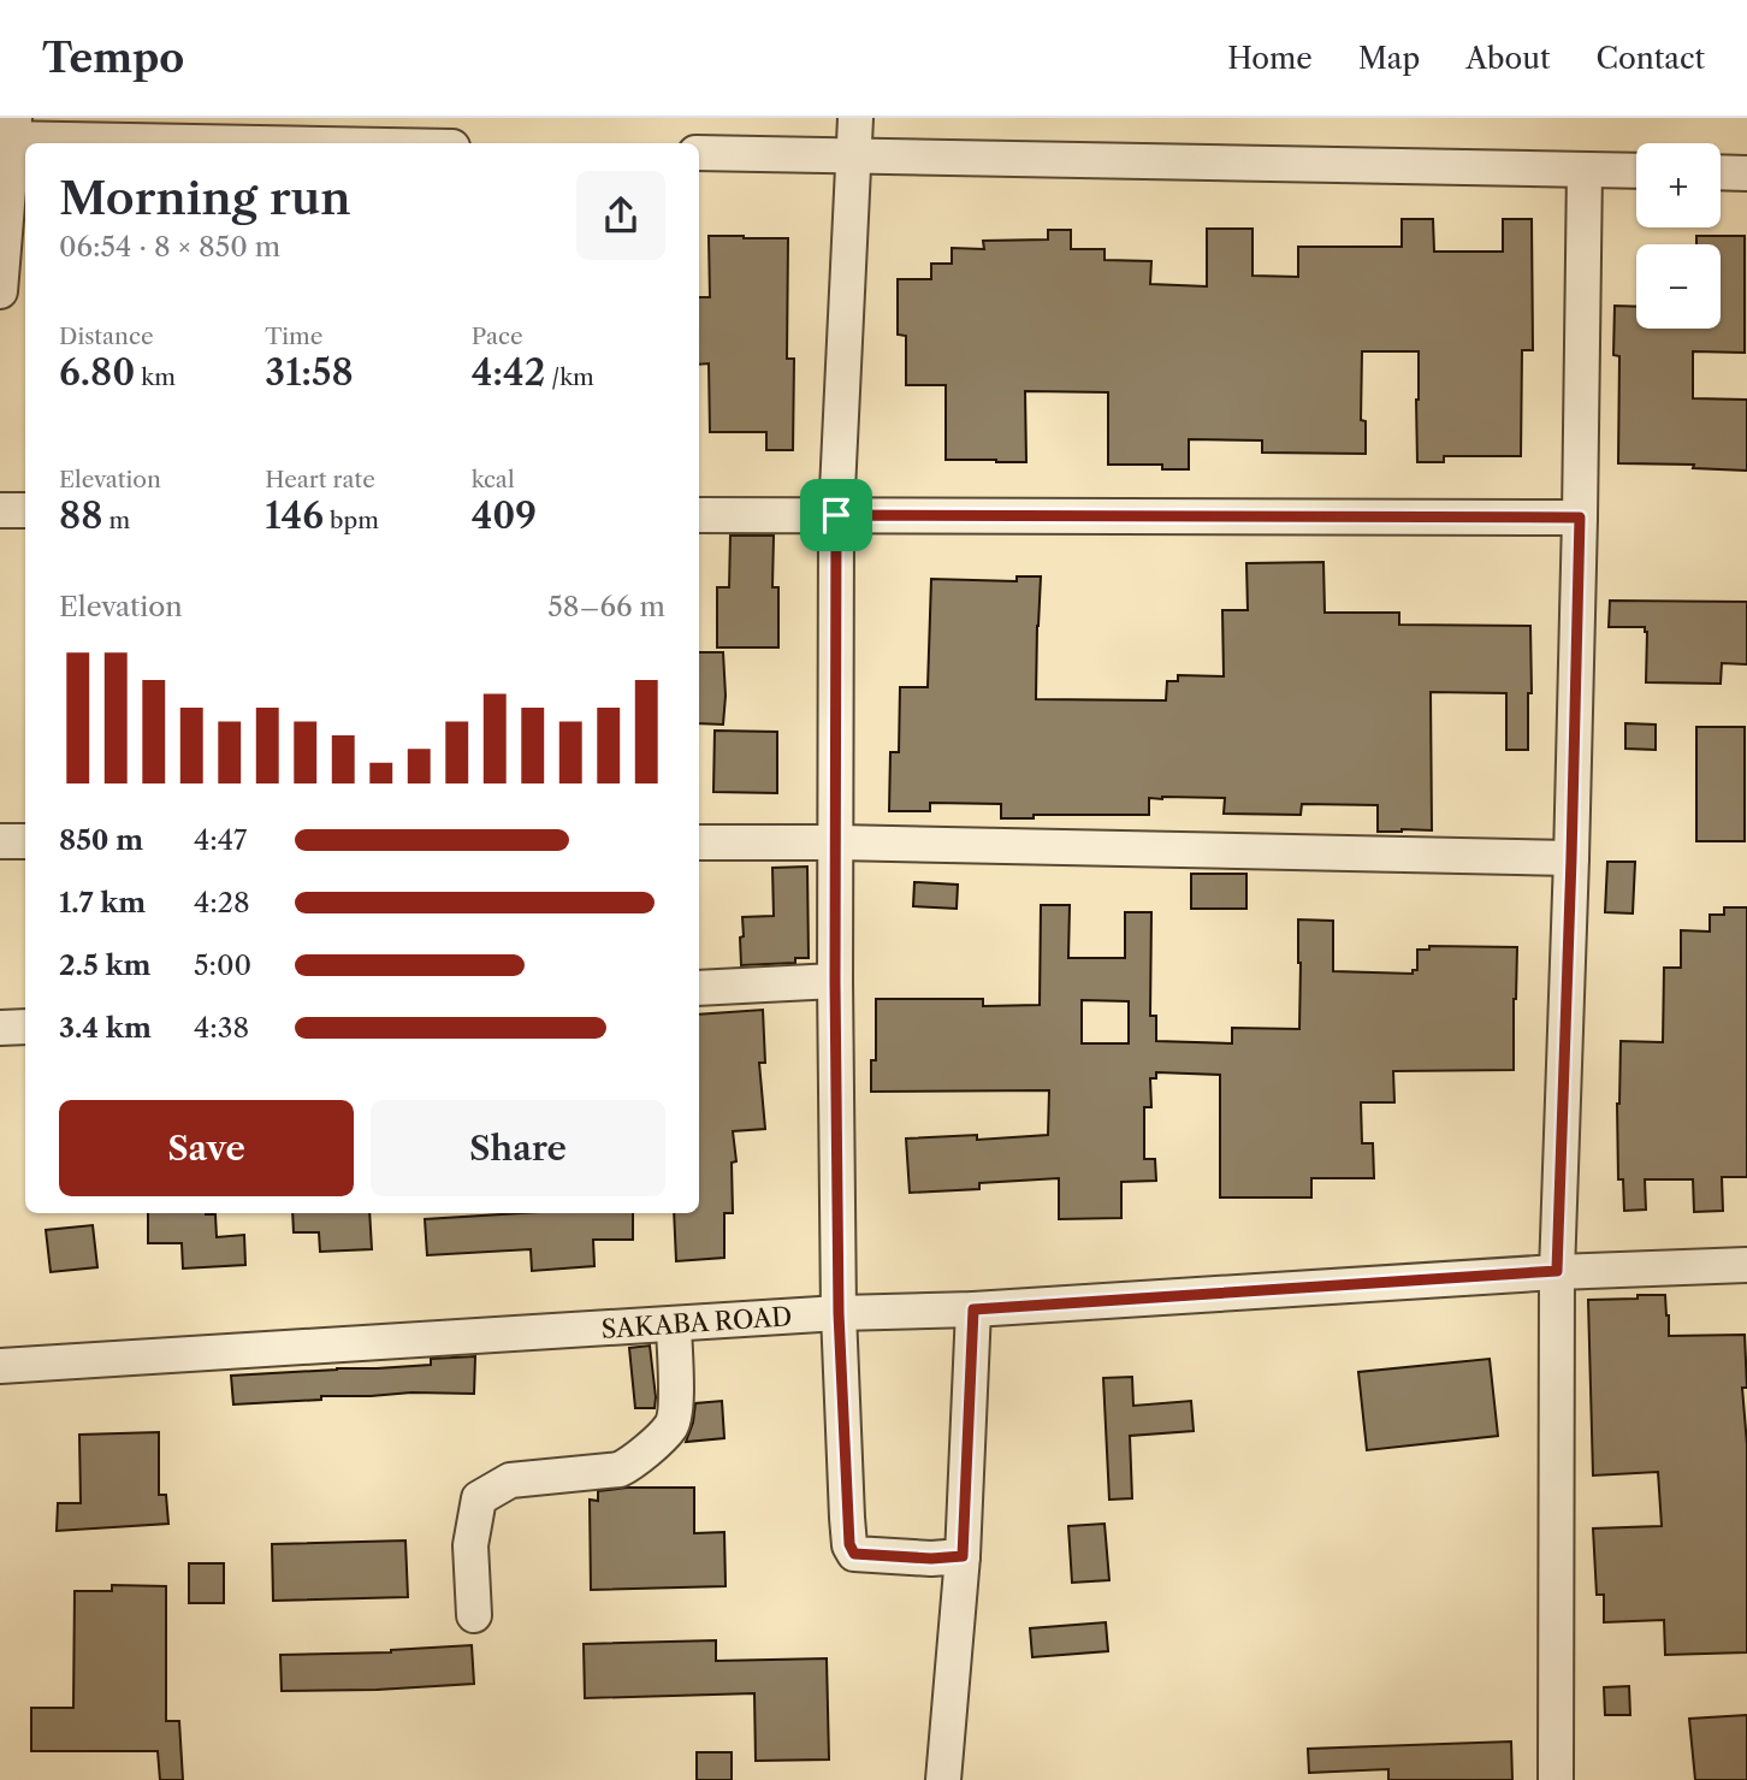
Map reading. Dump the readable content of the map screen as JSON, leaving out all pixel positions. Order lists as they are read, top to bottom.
{
  "streets": {
    "street": ["SAKABA ROAD"]
  },
  "page": {
    "header": "Tempo",
    "nav": [
      "Home",
      "Map",
      "About",
      "Contact"
    ],
    "map_buttons": ["+", "−"],
    "heading": ["Morning run", "06:54 · 8 × 850 m"],
    "stats": [
      ["Distance", "6.80 km"],
      ["Time", "31:58"],
      ["Pace", "4:42 /km"],
      ["Elevation", "88 m"],
      ["Heart rate", "146 bpm"],
      ["kcal", "409"]
    ],
    "chart": ["Elevation", "58–66 m"],
    "list": [
      {
        "name": "850 m",
        "note": "4:47"
      },
      {
        "name": "1.7 km",
        "note": "4:28"
      },
      {
        "name": "2.5 km",
        "note": "5:00"
      },
      {
        "name": "3.4 km",
        "note": "4:38"
      }
    ],
    "buttons": ["Save", "Share"]
  }
}
